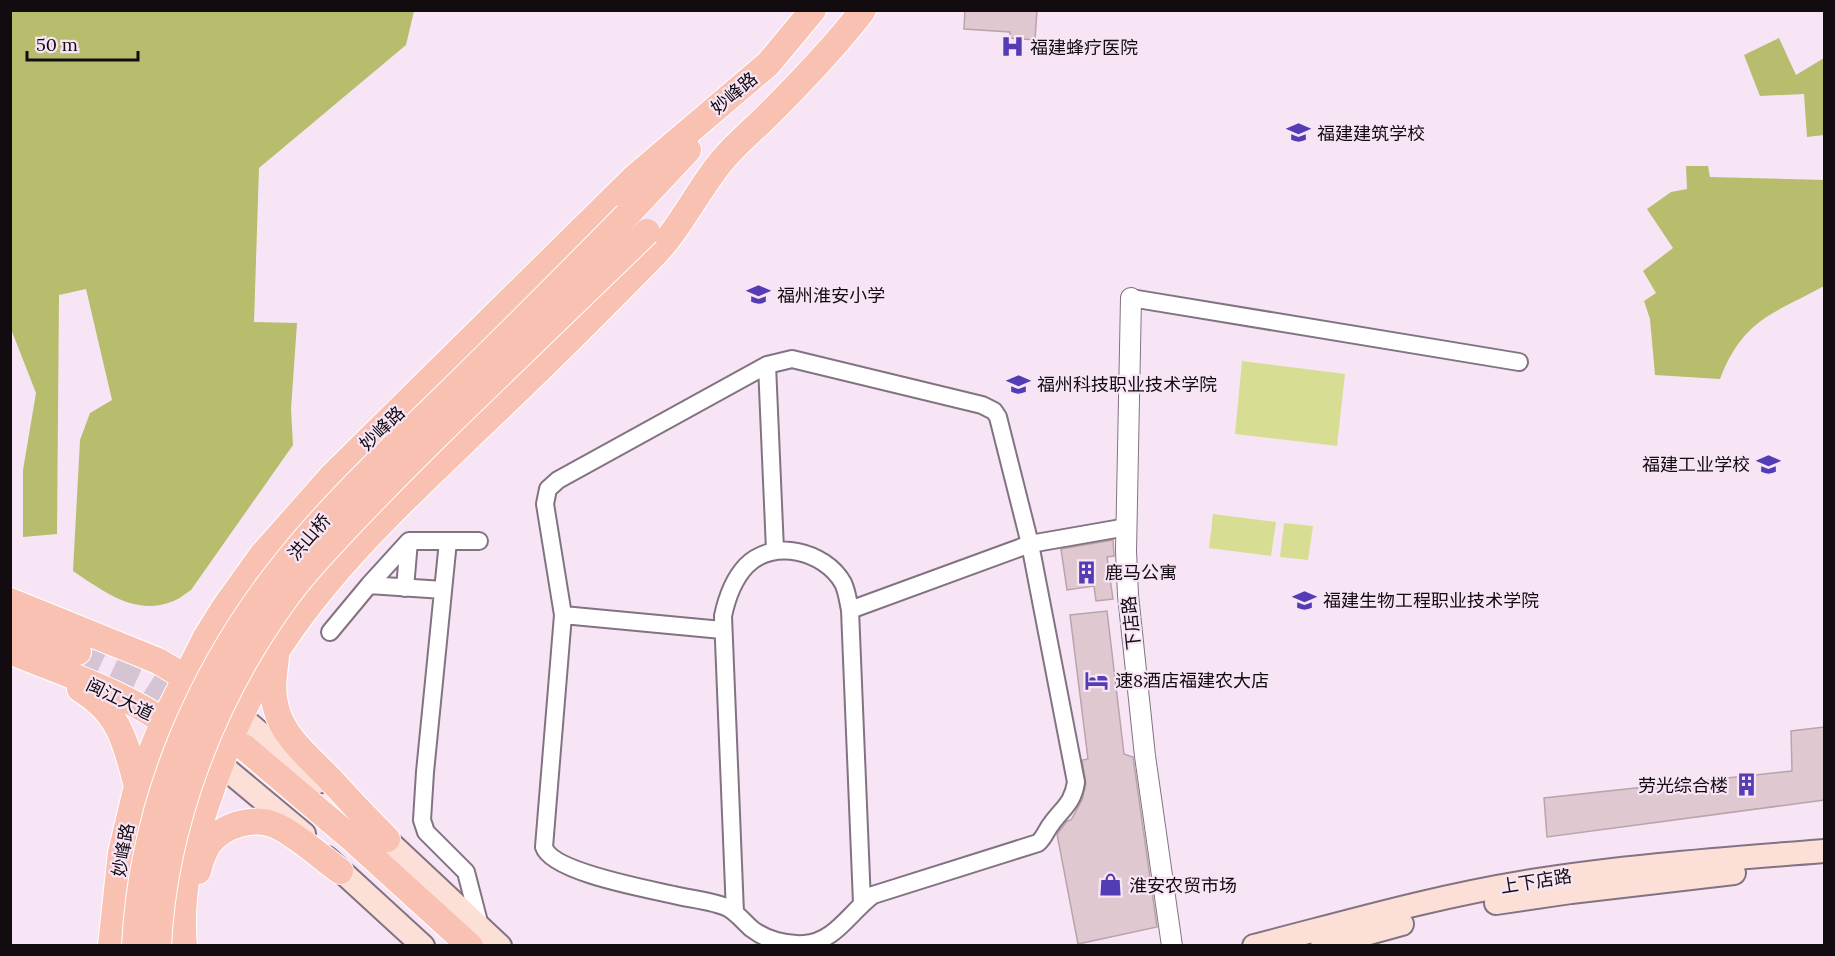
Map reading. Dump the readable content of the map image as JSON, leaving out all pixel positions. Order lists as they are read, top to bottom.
{
  "streets": {
    "main road": [
      "妙峰路",
      "洪山桥",
      "闽江大道",
      "上下店路"
    ],
    "street": ["下店路"]
  },
  "crossings": [
    ["妙峰路", "洪山桥"],
    ["妙峰路", "闽江大道"]
  ],
  "places": {
    "hospital": ["福建蜂疗医院"],
    "school or university": [
      "福建建筑学校",
      "福州淮安小学",
      "福州科技职业技术学院",
      "福建工业学校",
      "福建生物工程职业技术学院"
    ],
    "building": ["鹿马公寓", "劳光综合楼"],
    "hotel": ["速8酒店福建农大店"],
    "shop": ["淮安农贸市场"]
  },
  "scale_bar": "50 m"
}
